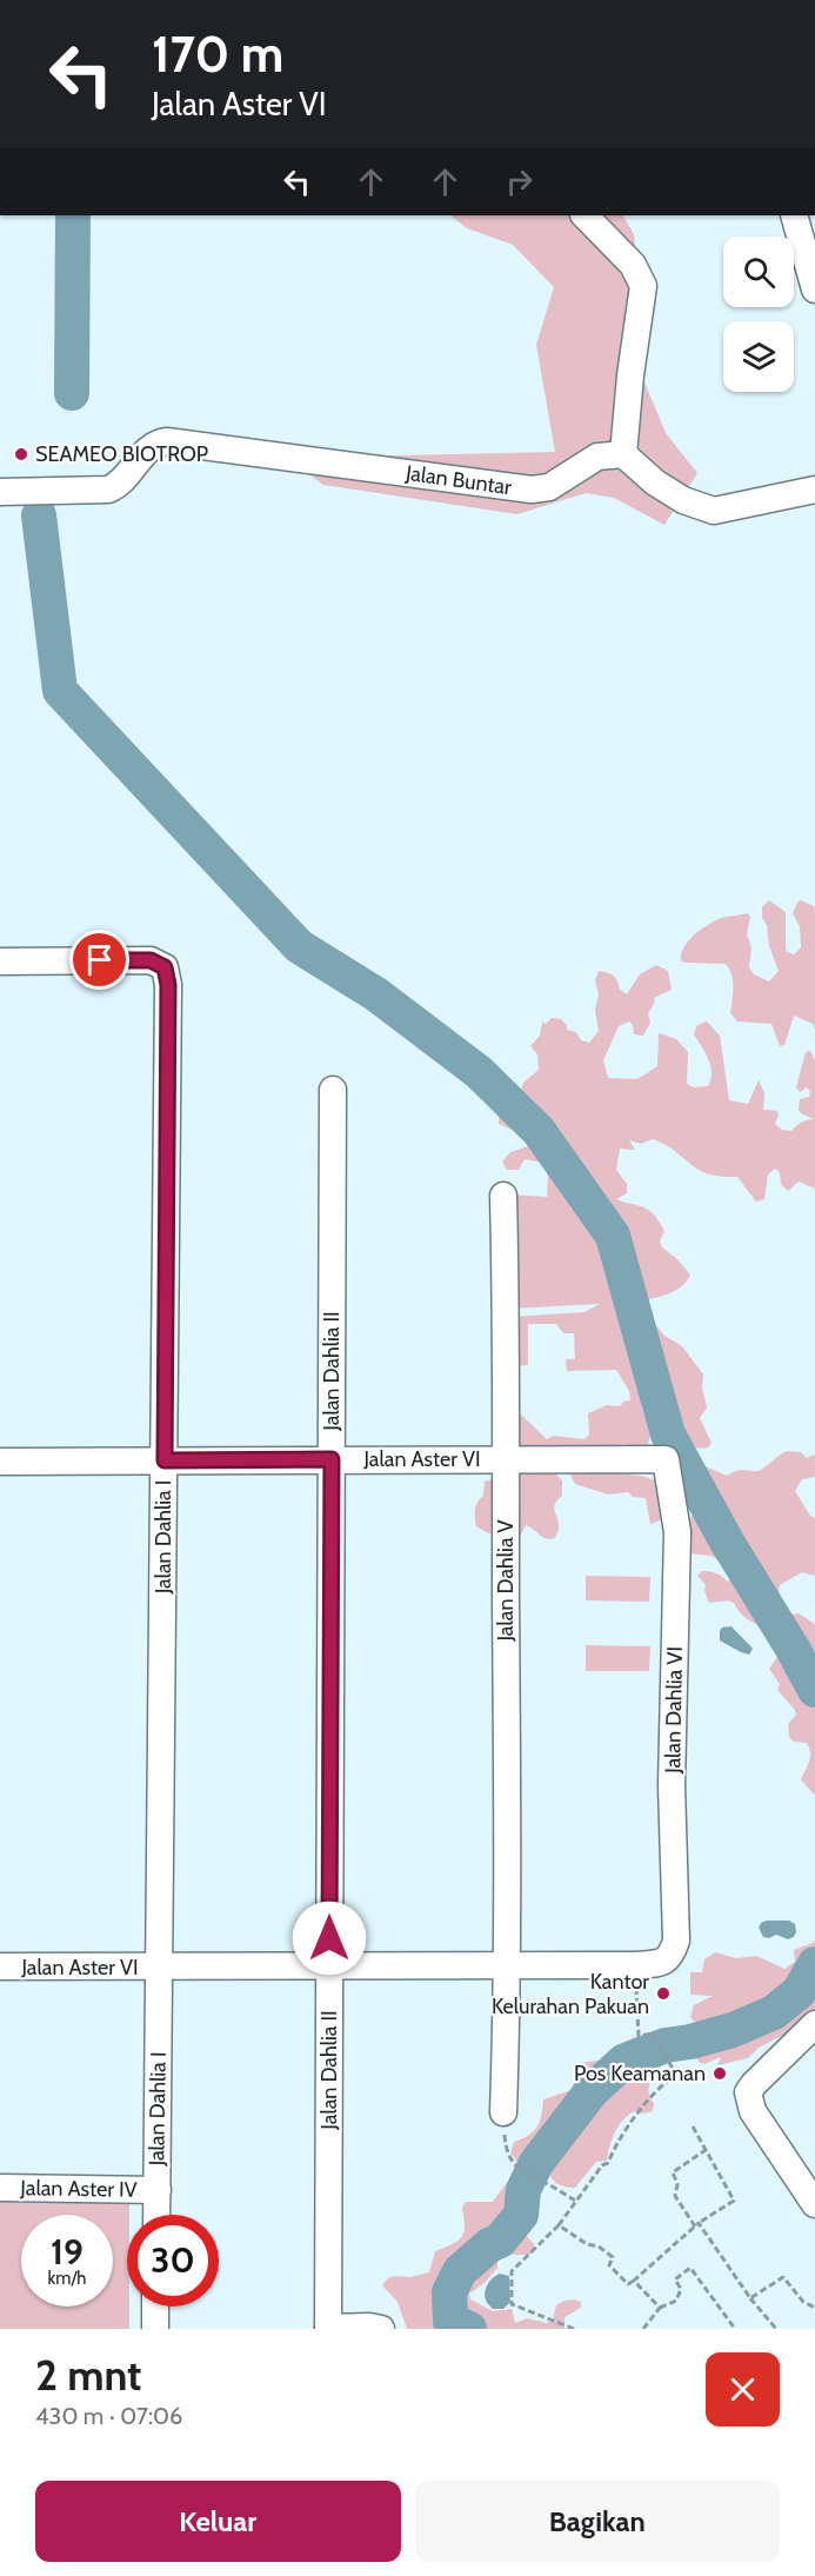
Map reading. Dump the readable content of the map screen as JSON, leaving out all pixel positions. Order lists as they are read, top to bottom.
{
  "streets": {
    "street": [
      "Jalan Buntar",
      "Jalan Dahlia II",
      "Jalan Aster VI",
      "Jalan Dahlia I",
      "Jalan Dahlia V",
      "Jalan Dahlia VI",
      "Jalan Aster IV"
    ]
  },
  "crossings": [
    ["Jalan Dahlia II", "Jalan Aster VI"],
    ["Jalan Dahlia II", "Jalan Dahlia VI"],
    ["Jalan Aster VI", "Jalan Dahlia I"],
    ["Jalan Aster VI", "Jalan Dahlia V"],
    ["Jalan Aster VI", "Jalan Dahlia VI"],
    ["Jalan Dahlia I", "Jalan Aster IV"],
    ["Jalan Dahlia V", "Jalan Dahlia VI"]
  ],
  "places": ["SEAMEO BIOTROP", "Kantor Kelurahan Pakuan", "Pos Keamanan"],
  "page": {
    "turn": ["170 m", "Jalan Aster VI"],
    "speed": "19 km/h",
    "limit": "30",
    "heading": ["2 mnt", "430 m · 07:06"],
    "buttons": ["Keluar", "Bagikan"]
  }
}
